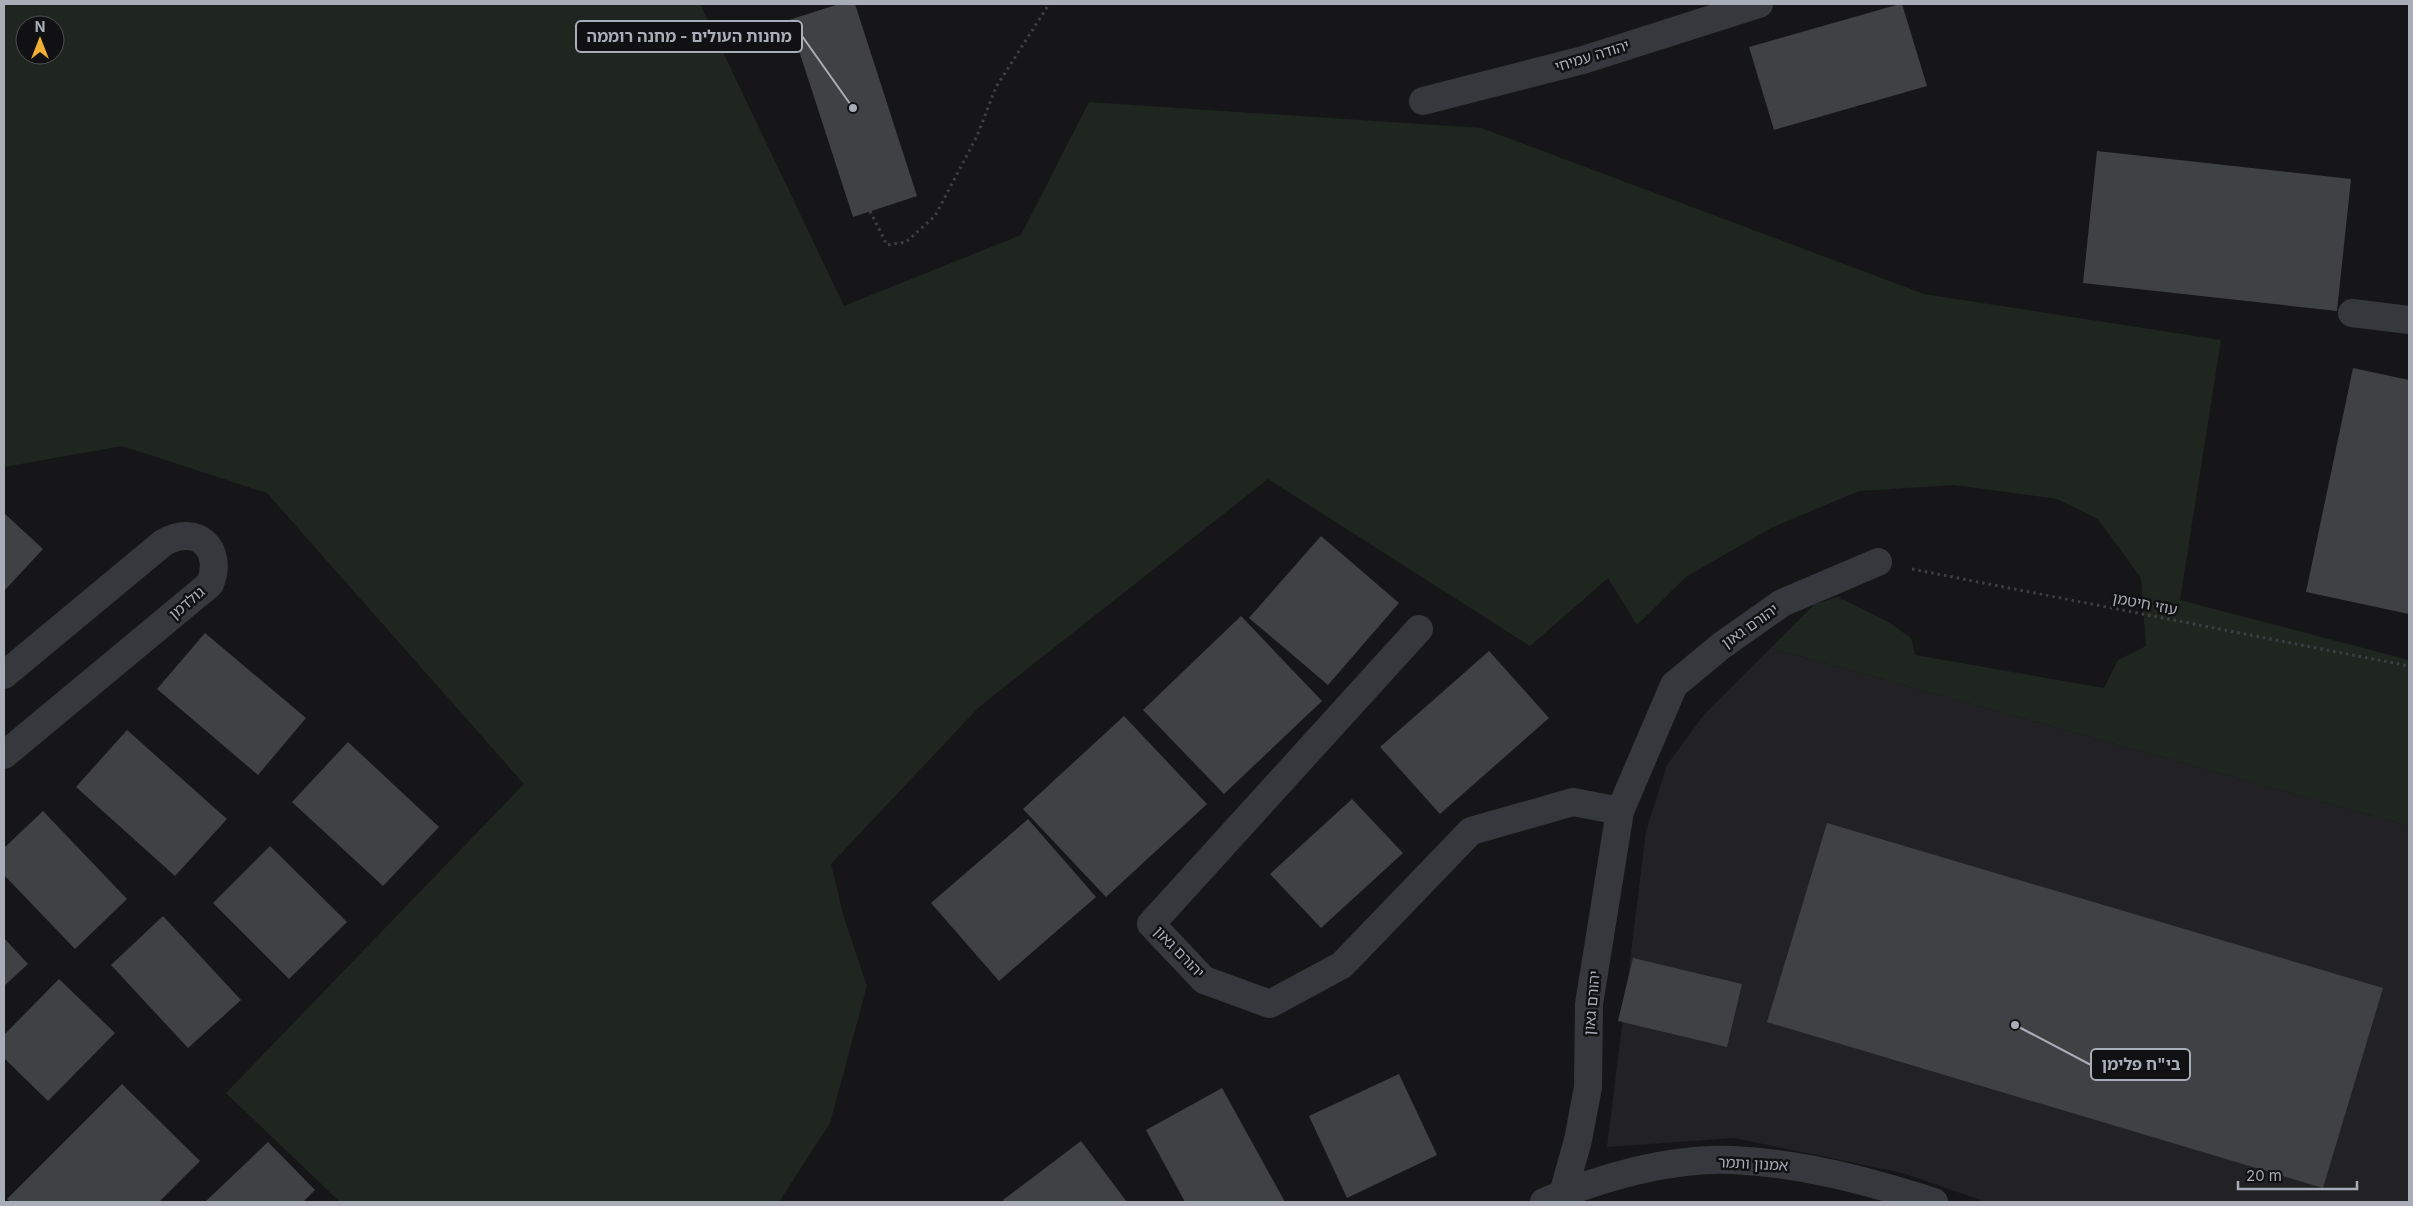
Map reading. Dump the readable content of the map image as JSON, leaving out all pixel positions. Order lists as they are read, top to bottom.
{
  "streets": {
    "street": [
      "יהודה עמיחי",
      "גולדמן",
      "יהורם גאון",
      "אמנון ותמר"
    ],
    "path": ["עוזי חיטמן"]
  },
  "crossings": [
    ["עוזי חיטמן", "יהורם גאון"],
    ["יהורם גאון", "אמנון ותמר"]
  ],
  "places": ["מחנות העולים - מחנה רוממה", "בי\"ח פלימן"],
  "scale_bar": "20 m",
  "north": "top"
}
